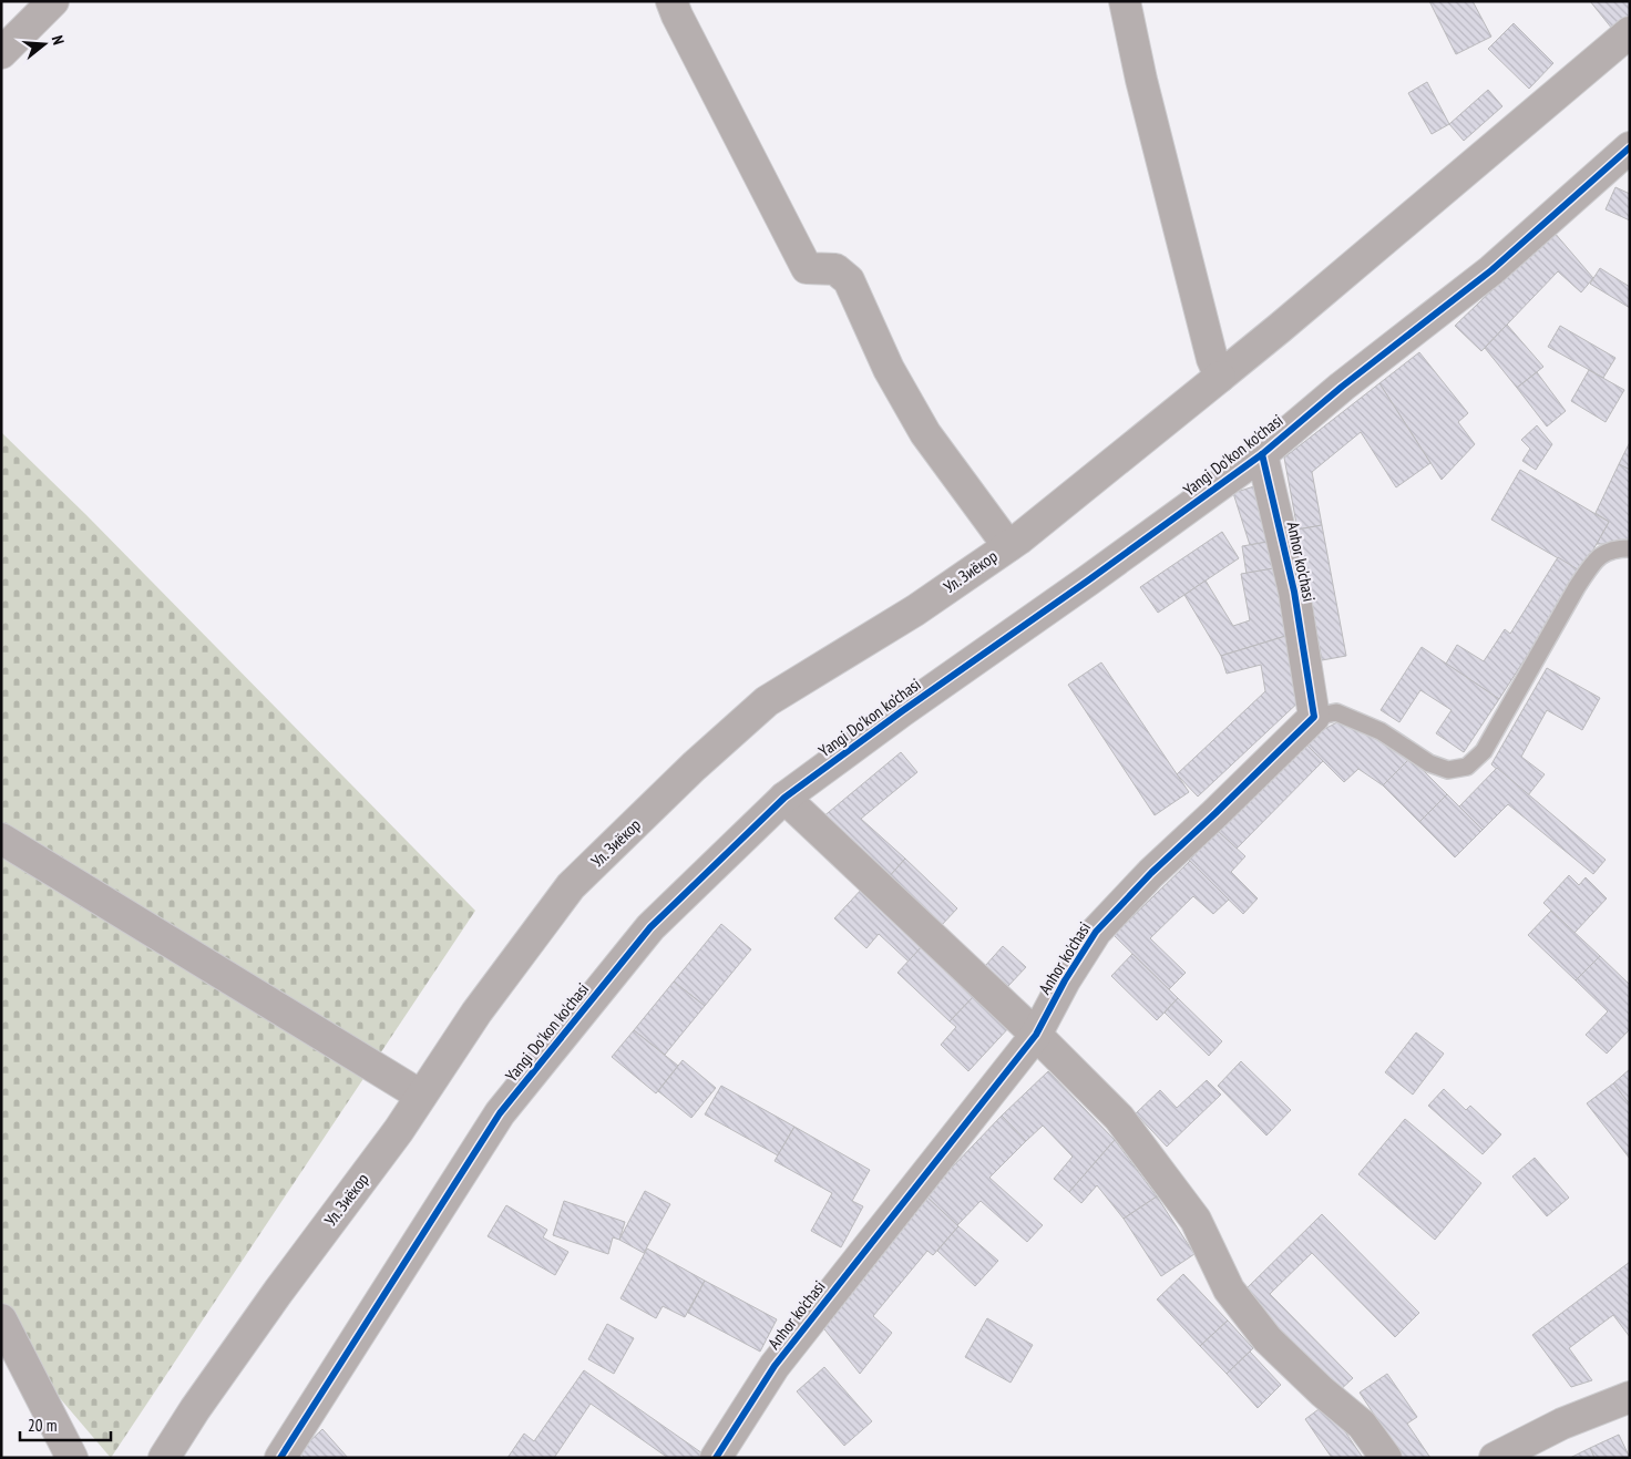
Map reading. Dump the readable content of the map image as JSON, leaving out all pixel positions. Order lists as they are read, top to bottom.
{
  "streets": {
    "street": ["Yangi Do'kon ko'chasi", "Anhor ko'chasi", "Ул. Зиёкор"]
  },
  "crossings": [
    ["Yangi Do'kon ko'chasi", "Anhor ko'chasi"]
  ],
  "scale_bar": "20 m",
  "north": "right"
}
